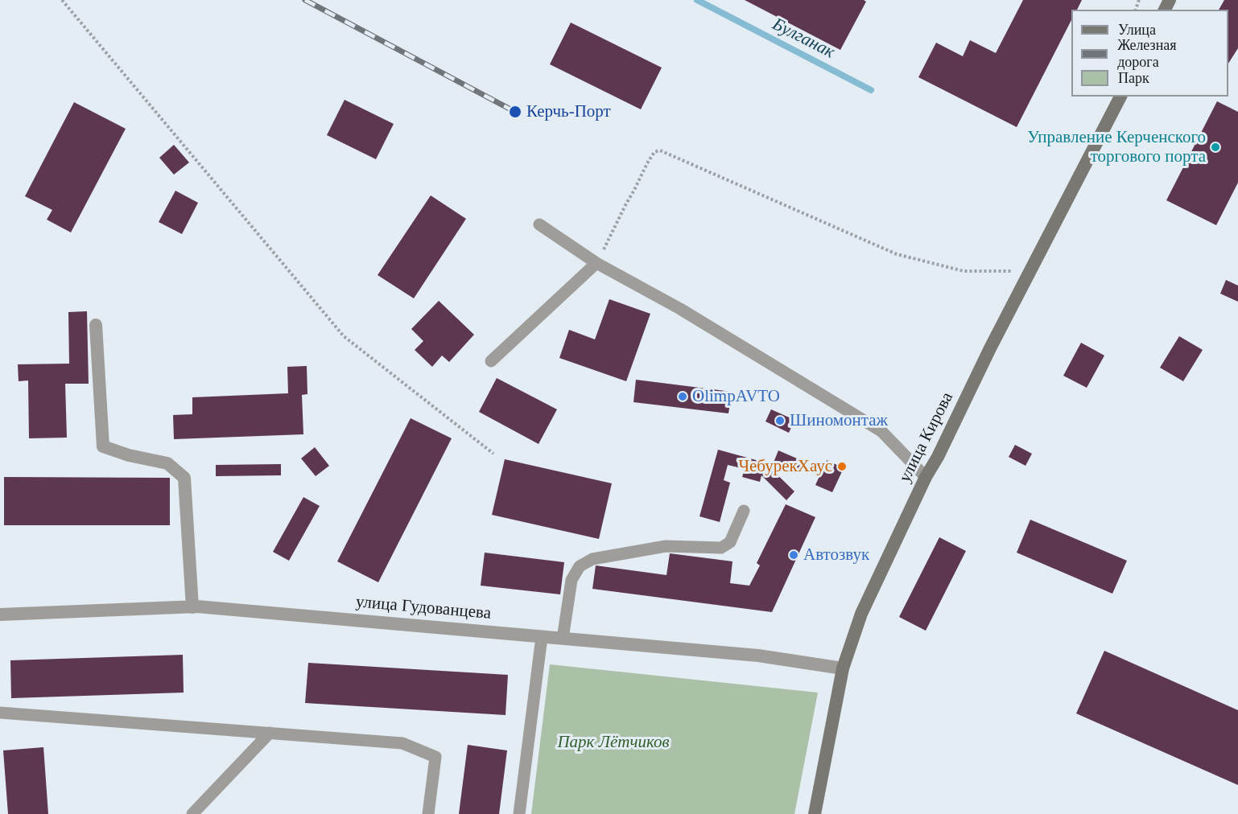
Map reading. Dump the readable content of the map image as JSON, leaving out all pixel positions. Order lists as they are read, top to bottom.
{
  "streets": {
    "main road": ["улица Кирова"],
    "street": ["улица Гудованцева"]
  },
  "crossings": [
    ["улица Кирова", "улица Гудованцева"]
  ],
  "water": ["Булганак"],
  "parks": ["Парк Лётчиков"],
  "places": [
    "Керчь-Порт",
    "Управление Керченского торгового порта",
    "OlimpAVTO",
    "Шиномонтаж",
    "ЧебурекХаус",
    "Автозвук"
  ],
  "legend": ["Улица", "Железная дорога", "Парк"]
}
